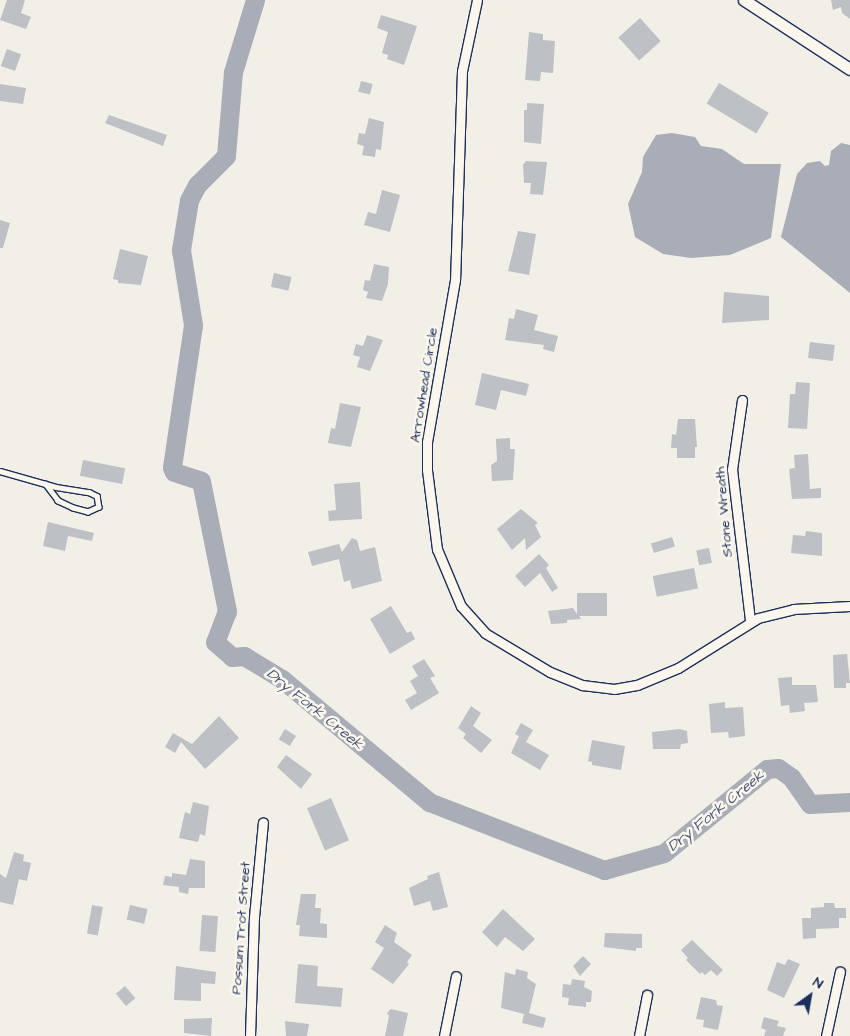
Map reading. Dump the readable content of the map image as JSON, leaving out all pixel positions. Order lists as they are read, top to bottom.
{
  "streets": {
    "street": ["Arrowhead Circle", "Stone Wreath", "Possum Trot Street"]
  },
  "crossings": [
    ["Arrowhead Circle", "Stone Wreath"]
  ],
  "water": ["Dry Fork Creek"],
  "north": "top right"
}
